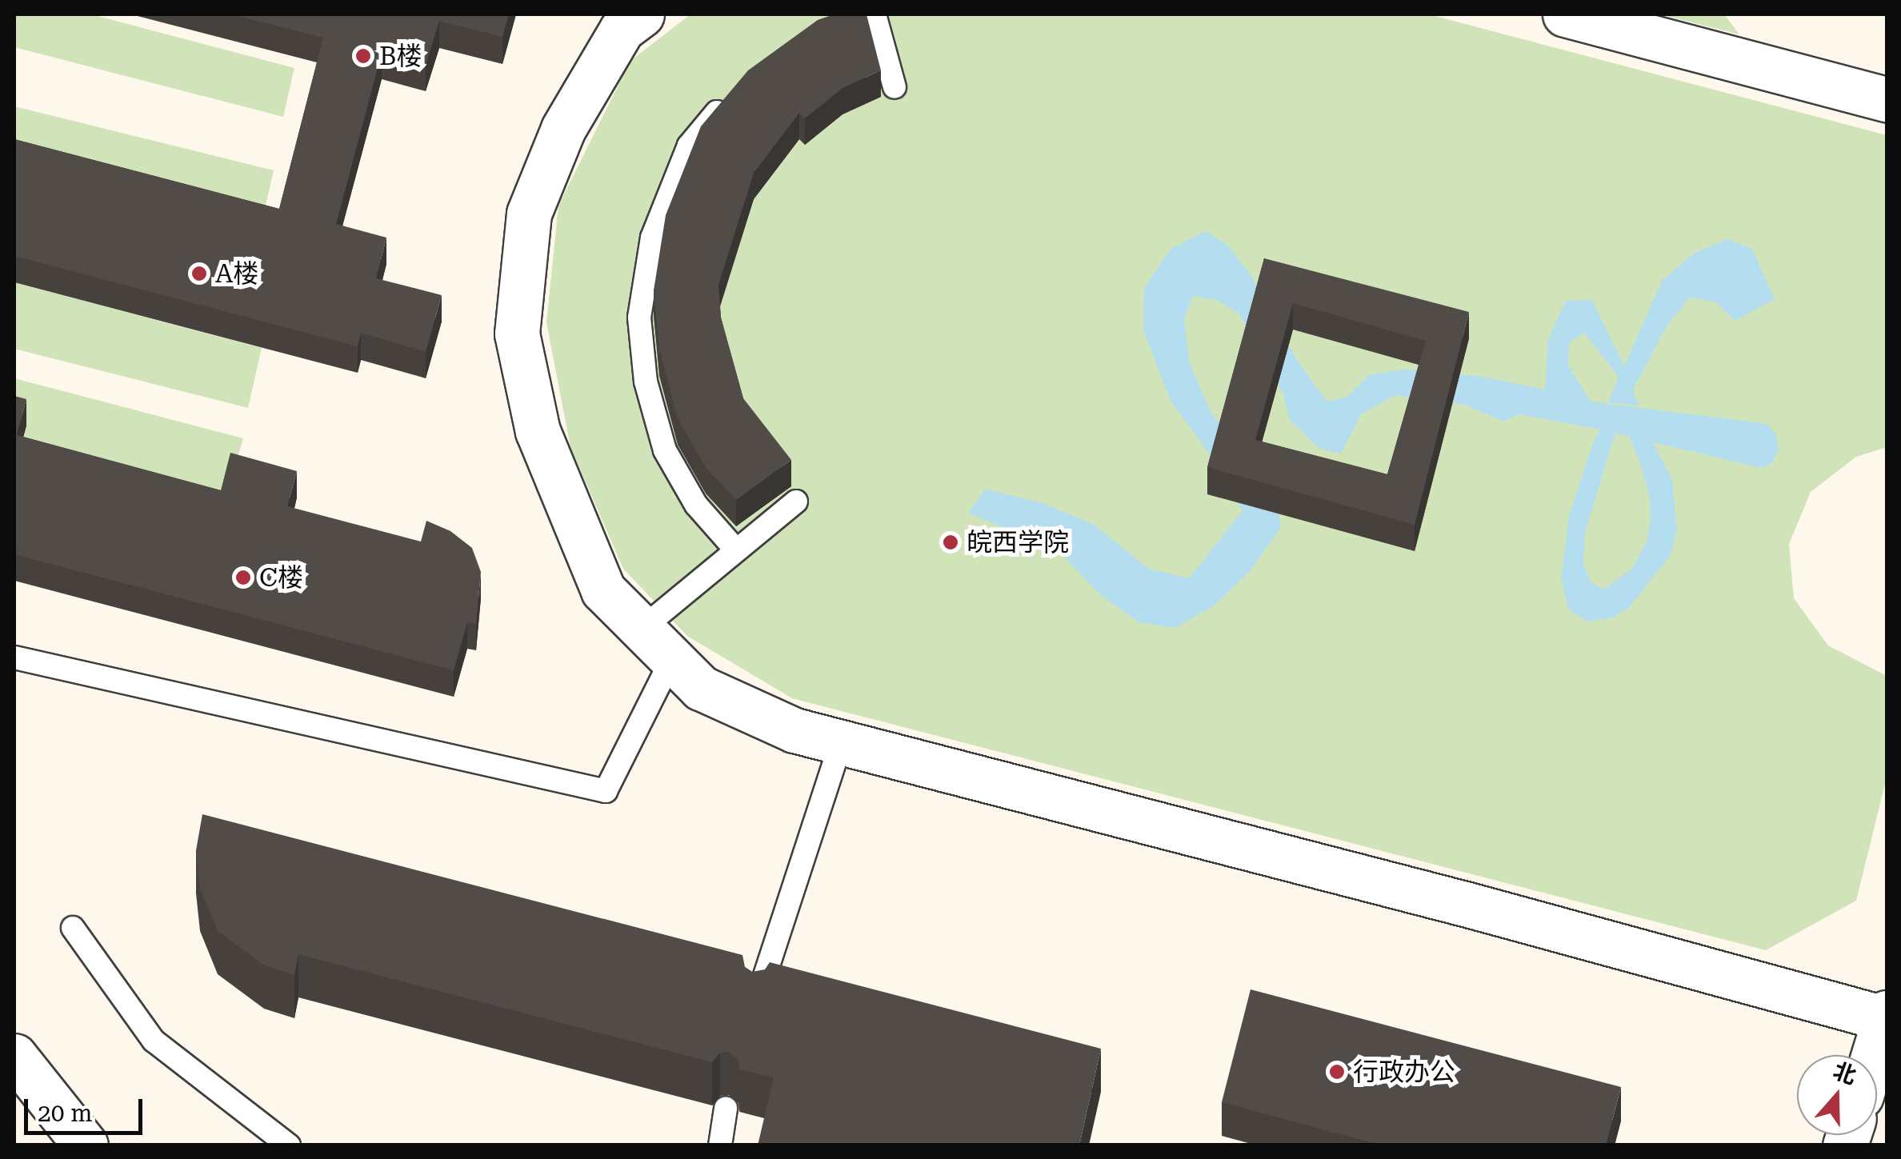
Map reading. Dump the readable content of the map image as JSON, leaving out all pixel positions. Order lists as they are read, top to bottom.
{
  "places": [
    "B楼",
    "A楼",
    "皖西学院",
    "C楼",
    "行政办公"
  ],
  "scale_bar": "20 m",
  "north": "top"
}
